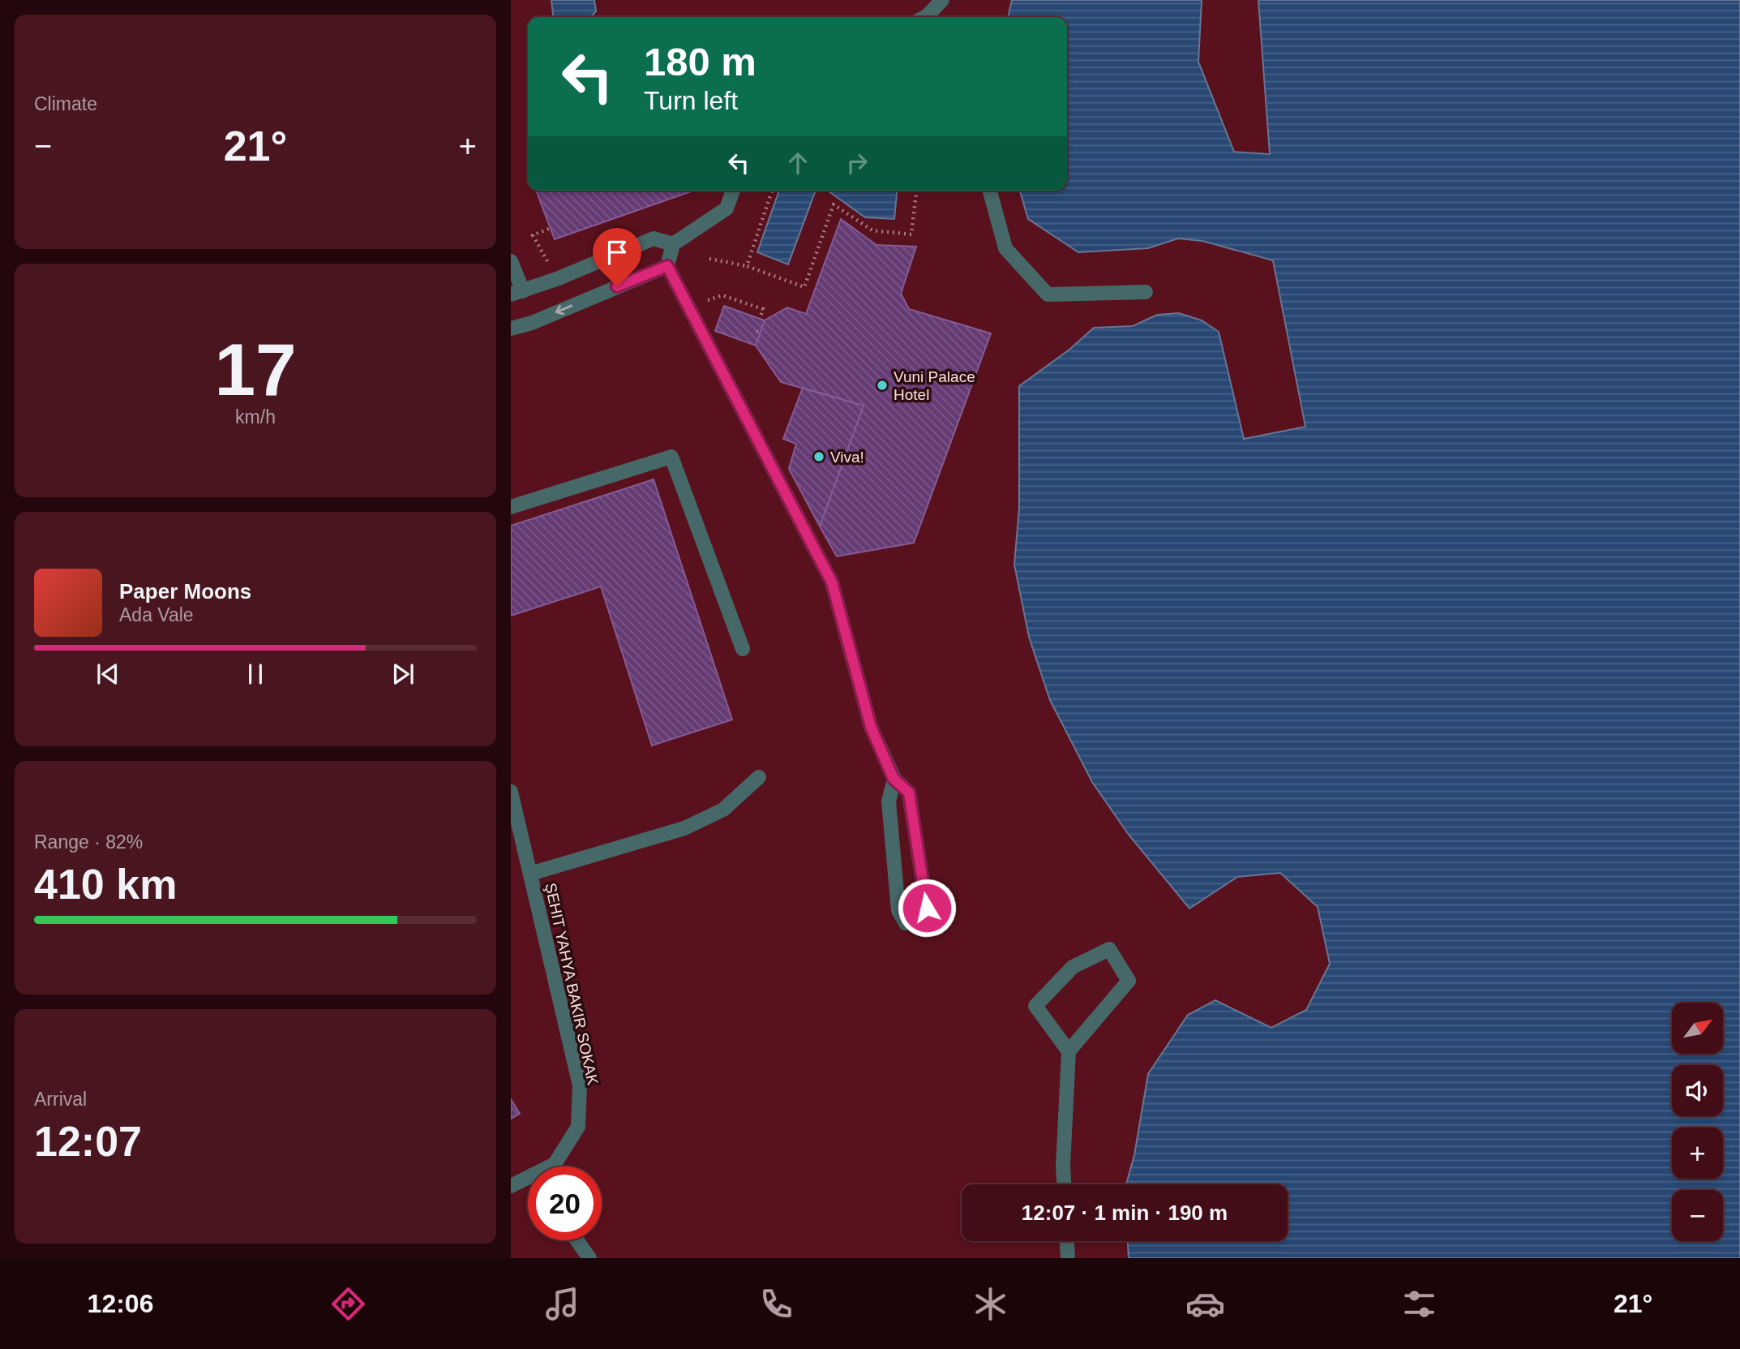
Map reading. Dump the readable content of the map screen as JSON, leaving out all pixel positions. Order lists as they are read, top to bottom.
{
  "places": ["Vuni Palace Hotel", "Viva!"],
  "north": "top right",
  "page": {
    "tile": [
      "Climate",
      ["17", "km/h"],
      ["Range · 82%", "410 km"],
      ["Arrival", "12:07"]
    ],
    "turn": ["180 m", "Turn left"],
    "heat": ["−", "21°", "+"],
    "song": ["Paper Moons", "Ada Vale"],
    "map_buttons": ["+", "−"],
    "limit": "20",
    "trip": "12:07 · 1 min · 190 m",
    "tabs": ["12:06", "21°"]
  }
}
